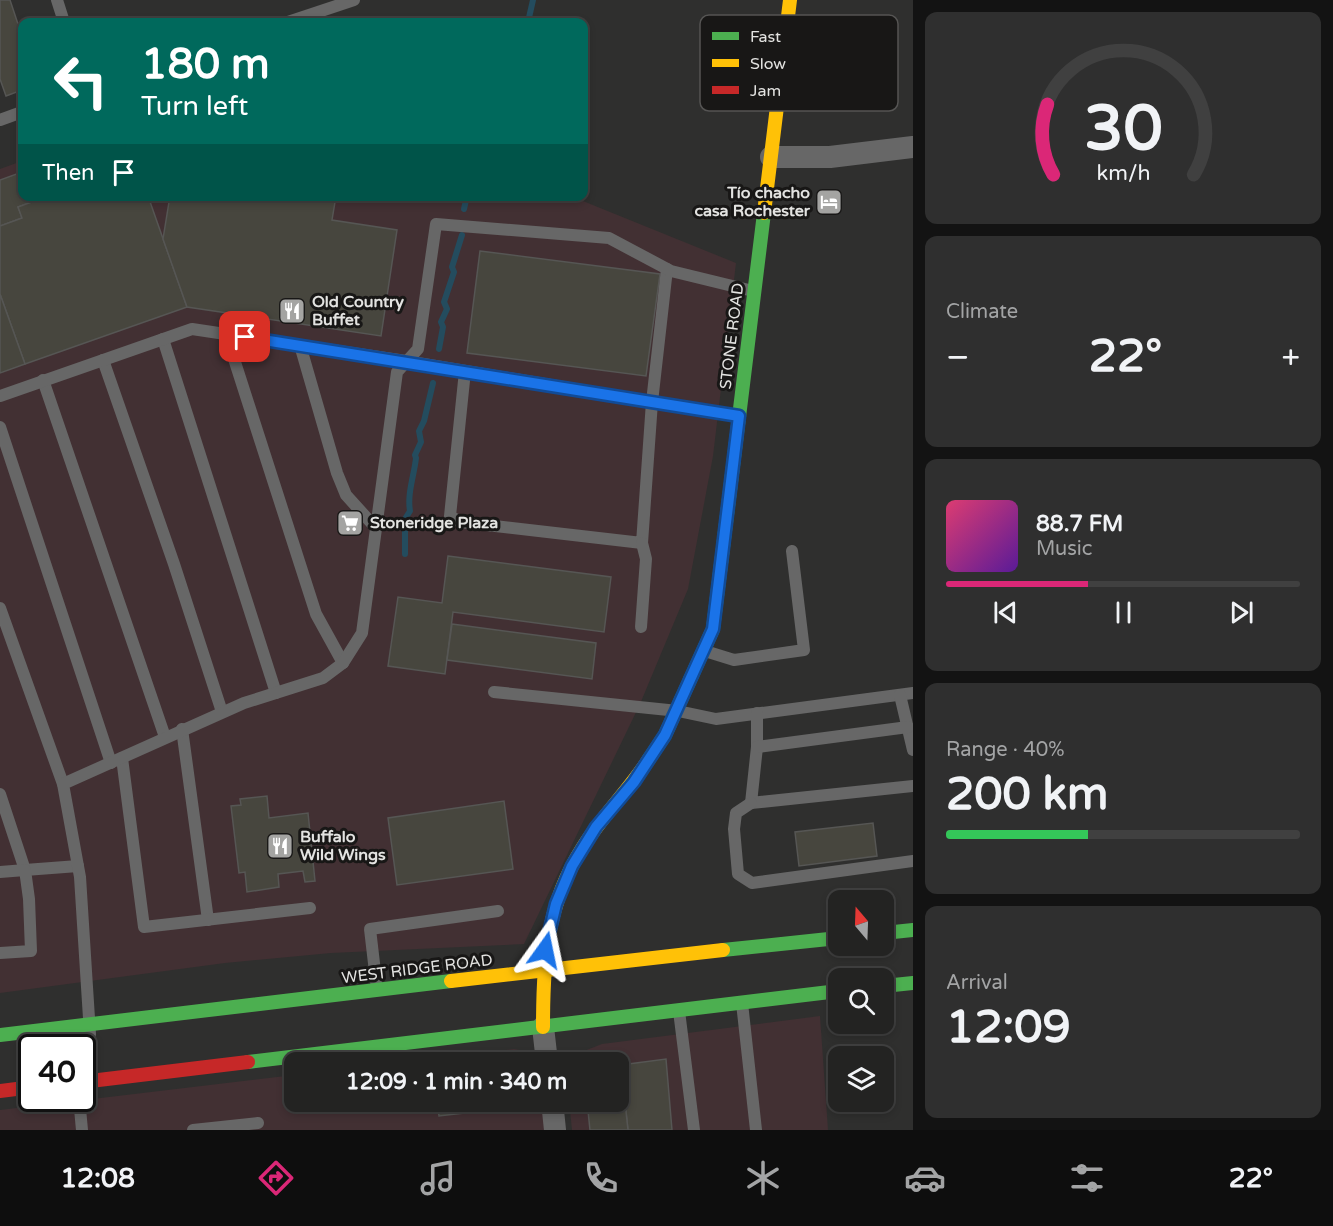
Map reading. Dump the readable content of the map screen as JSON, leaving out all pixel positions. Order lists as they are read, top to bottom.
{
  "streets": {
    "main road": ["STONE ROAD", "WEST RIDGE ROAD"]
  },
  "crossings": [
    ["STONE ROAD", "WEST RIDGE ROAD"]
  ],
  "places": {
    "hotel": ["Tío chacho casa Rochester"],
    "restaurant": ["Old Country Buffet", "Buffalo Wild Wings"],
    "supermarket": ["Stoneridge Plaza"]
  },
  "legend": ["Fast", "Slow", "Jam"],
  "north": "top",
  "page": {
    "turn": ["180 m", "Turn left"],
    "then": "Then",
    "tile": [
      "Climate",
      ["Range · 40%", "200 km"],
      ["Arrival", "12:09"]
    ],
    "heat": ["−", "22°", "+"],
    "song": ["88.7 FM", "Music"],
    "limit": "40",
    "trip": "12:09 · 1 min · 340 m",
    "tabs": ["12:08", "22°"],
    "gauge": ["30", "km/h"]
  }
}
